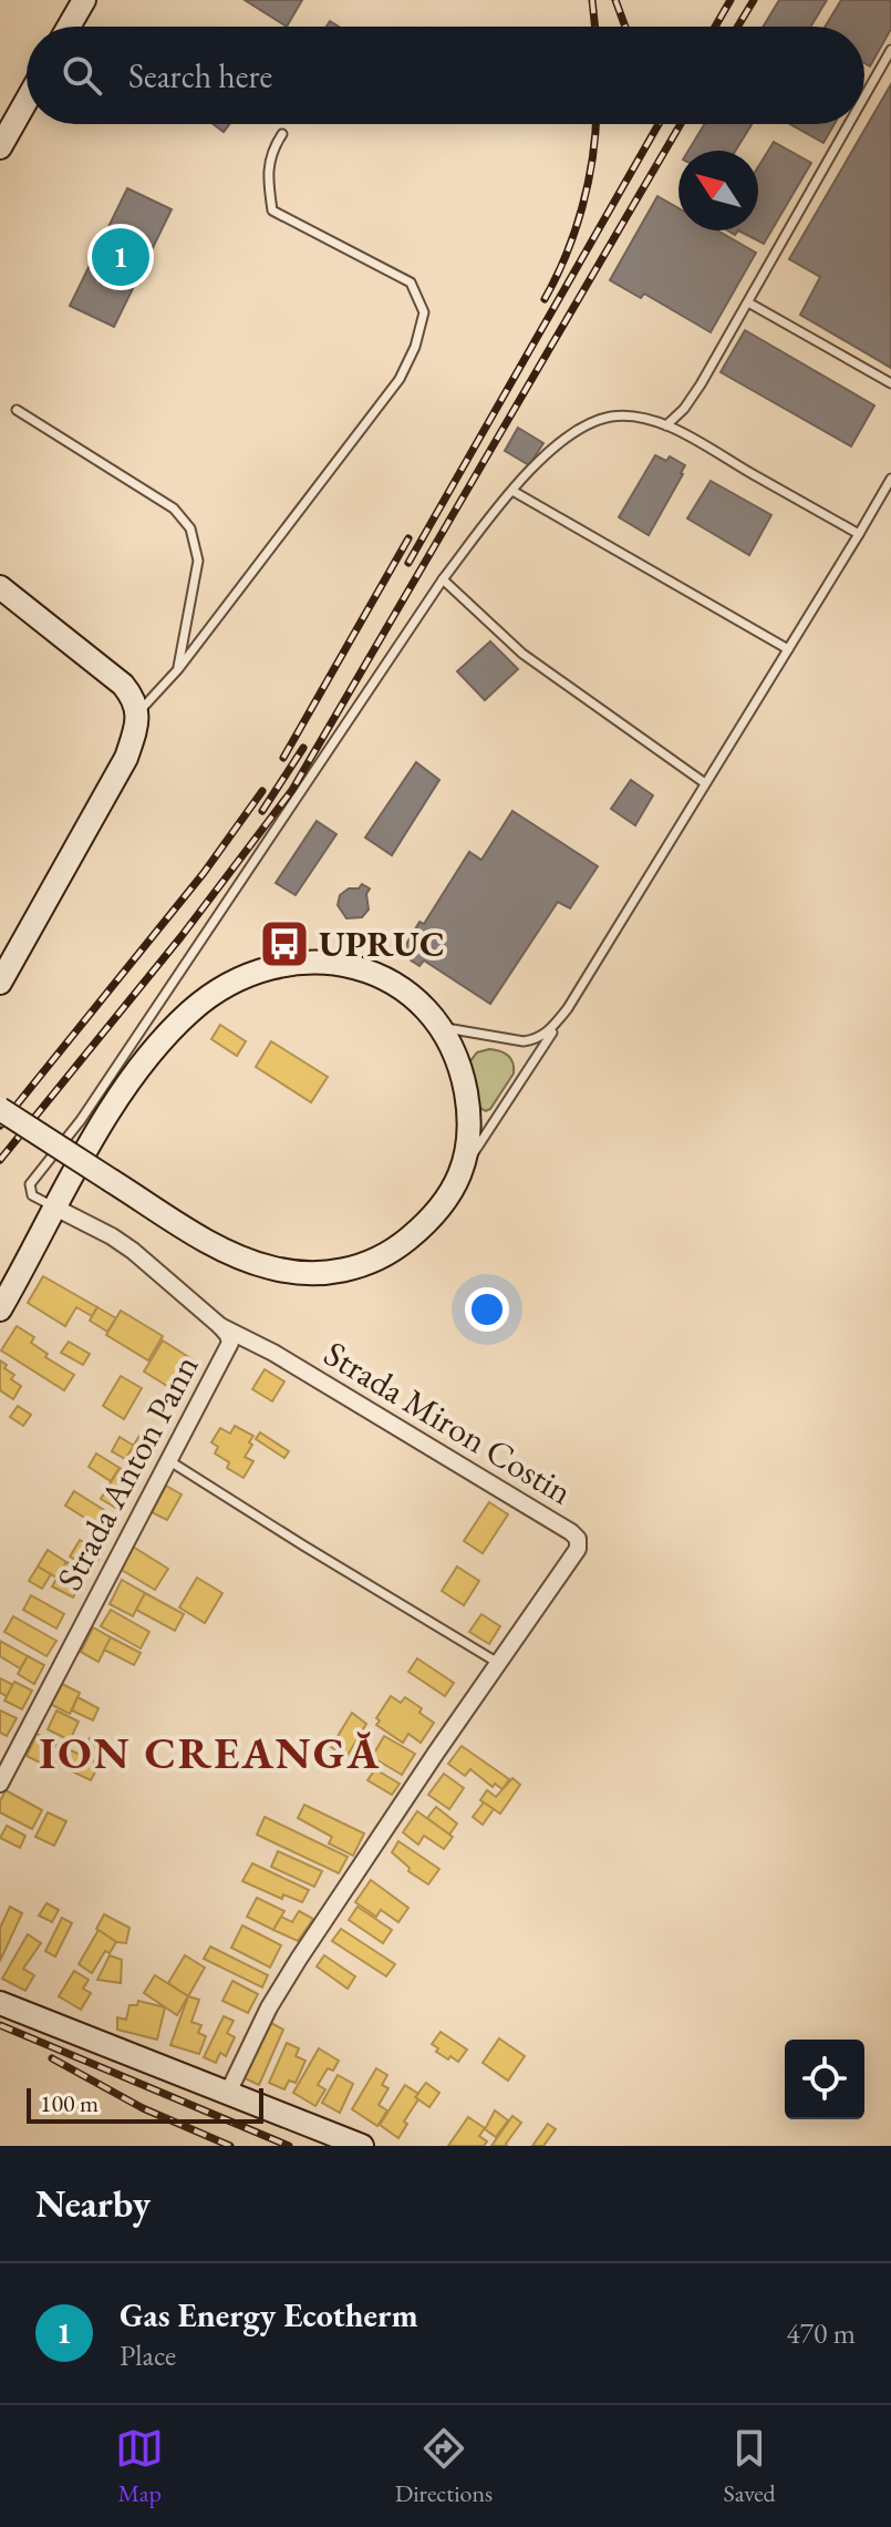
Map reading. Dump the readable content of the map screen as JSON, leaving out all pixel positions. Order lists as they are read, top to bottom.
{
  "streets": {
    "street": ["Strada Miron Costin", "Strada Anton Pann"]
  },
  "crossings": [
    ["Strada Miron Costin", "Strada Anton Pann"]
  ],
  "districts": ["ION CREANGĂ"],
  "places": {
    "bus stop": ["UPRUC"]
  },
  "scale_bar": "100 m",
  "north": "top left",
  "page": {
    "search": "Search here",
    "pins": "1",
    "scale": "100 m",
    "heading": "Nearby",
    "list": [
      {
        "mark": "1",
        "name": "Gas Energy Ecotherm",
        "note": "Place",
        "value": "470 m"
      }
    ],
    "nav": ["Map", "Directions", "Saved"]
  }
}
